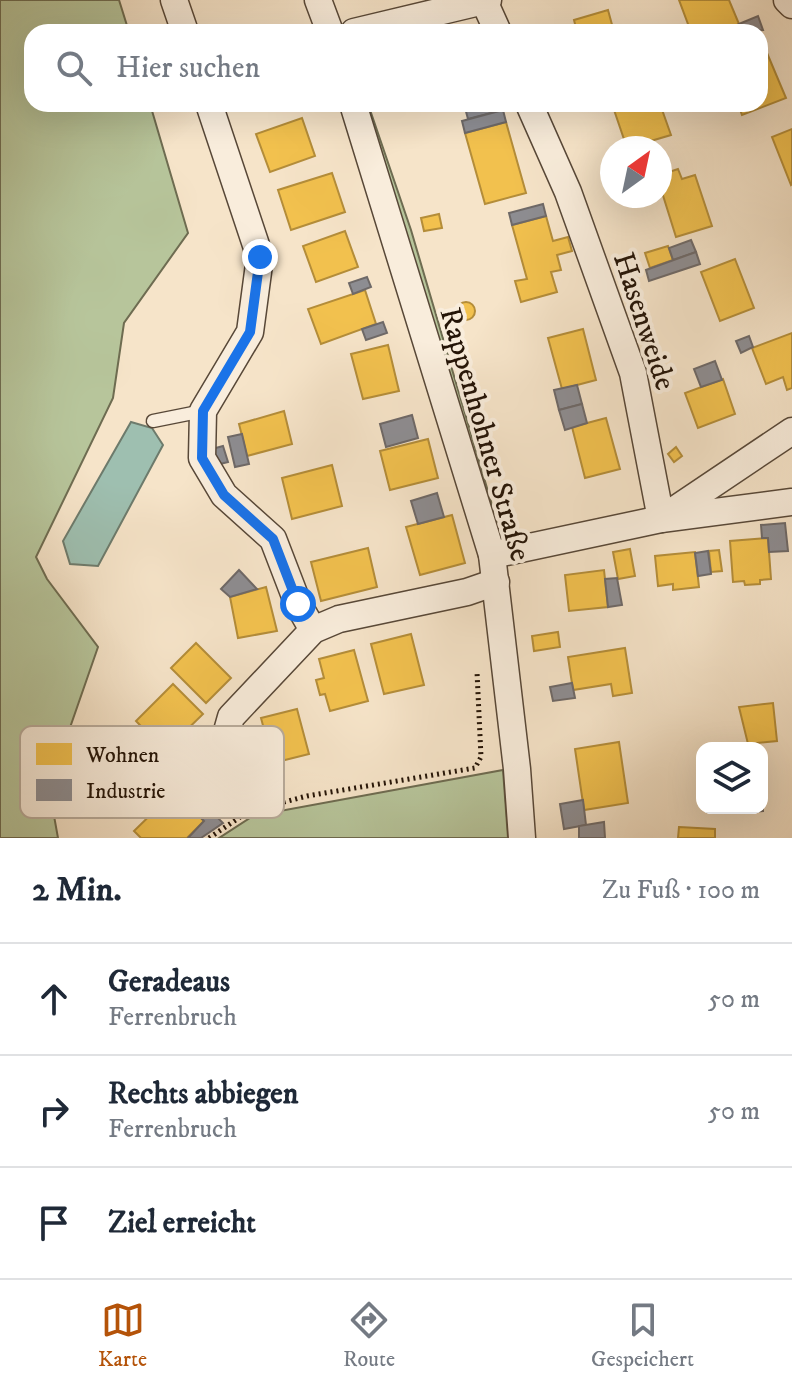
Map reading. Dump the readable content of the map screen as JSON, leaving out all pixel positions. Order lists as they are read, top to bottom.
{
  "streets": {
    "street": ["Hasenweide", "Rappenhohner Straße"]
  },
  "legend": ["Wohnen", "Industrie"],
  "north": "top right",
  "page": {
    "search": "Hier suchen",
    "heading": ["2 Min.", "Zu Fuß · 100 m"],
    "list": [
      ["Geradeaus", "Ferrenbruch", "50 m"],
      ["Rechts abbiegen", "Ferrenbruch", "50 m"],
      "Ziel erreicht"
    ],
    "nav": ["Karte", "Route", "Gespeichert"]
  }
}
